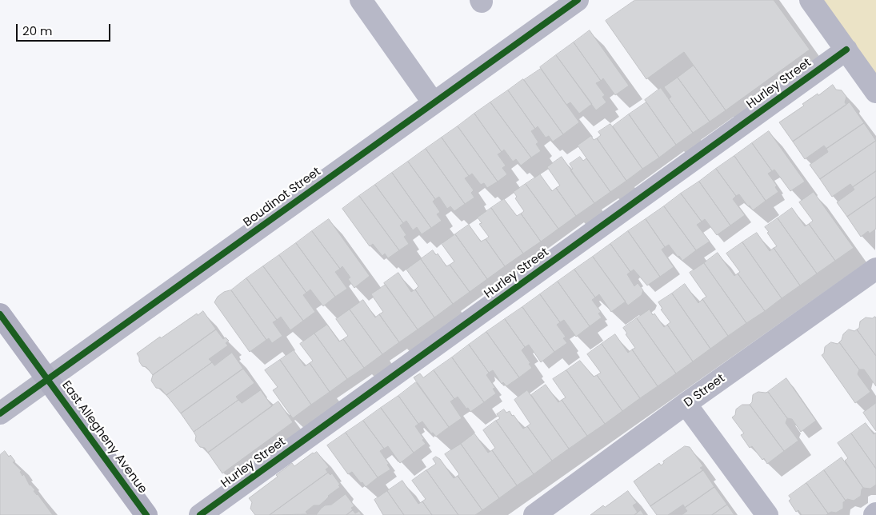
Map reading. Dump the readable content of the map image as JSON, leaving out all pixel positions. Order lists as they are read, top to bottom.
{
  "streets": {
    "main road": ["East Allegheny Avenue"],
    "street": ["Hurley Street", "Boudinot Street", "D Street"]
  },
  "crossings": [
    ["Boudinot Street", "East Allegheny Avenue"]
  ],
  "scale_bar": "20 m"
}
